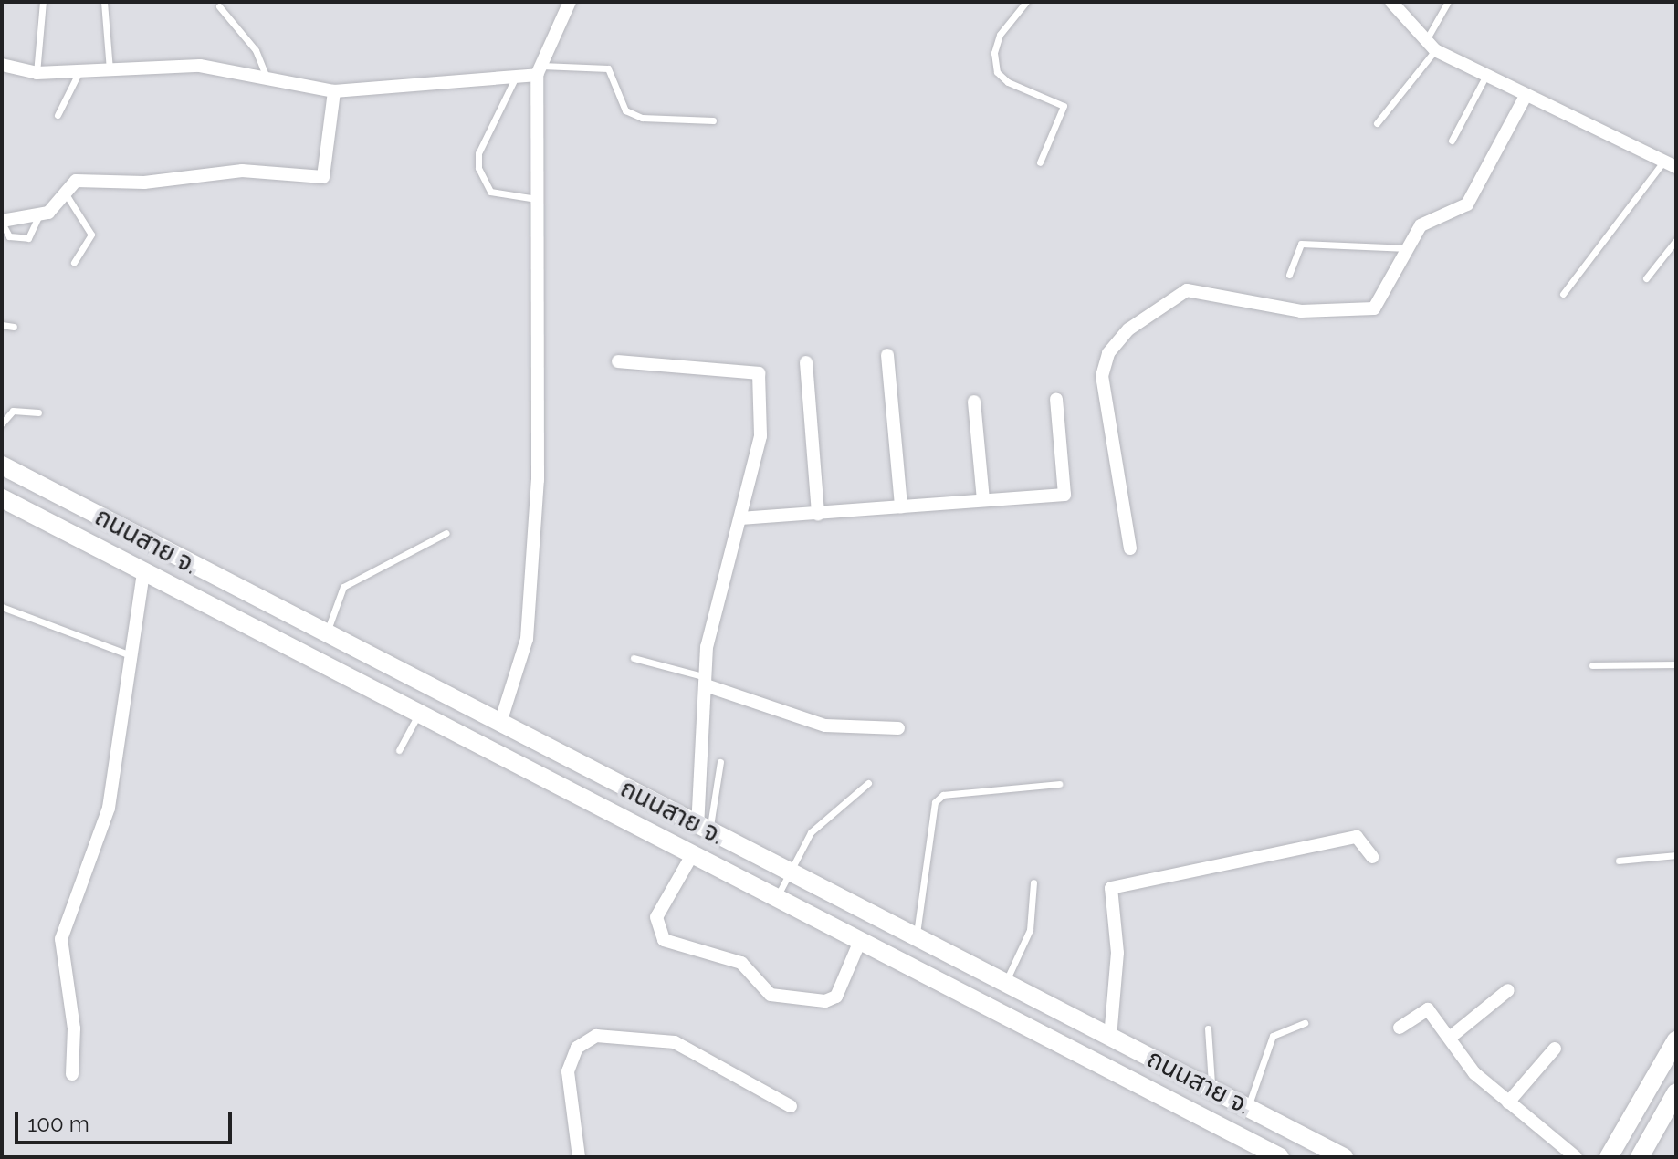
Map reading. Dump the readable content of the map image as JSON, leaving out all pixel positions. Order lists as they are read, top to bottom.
{
  "streets": {
    "main road": ["ถนนสาย จ."]
  },
  "scale_bar": "100 m"
}
